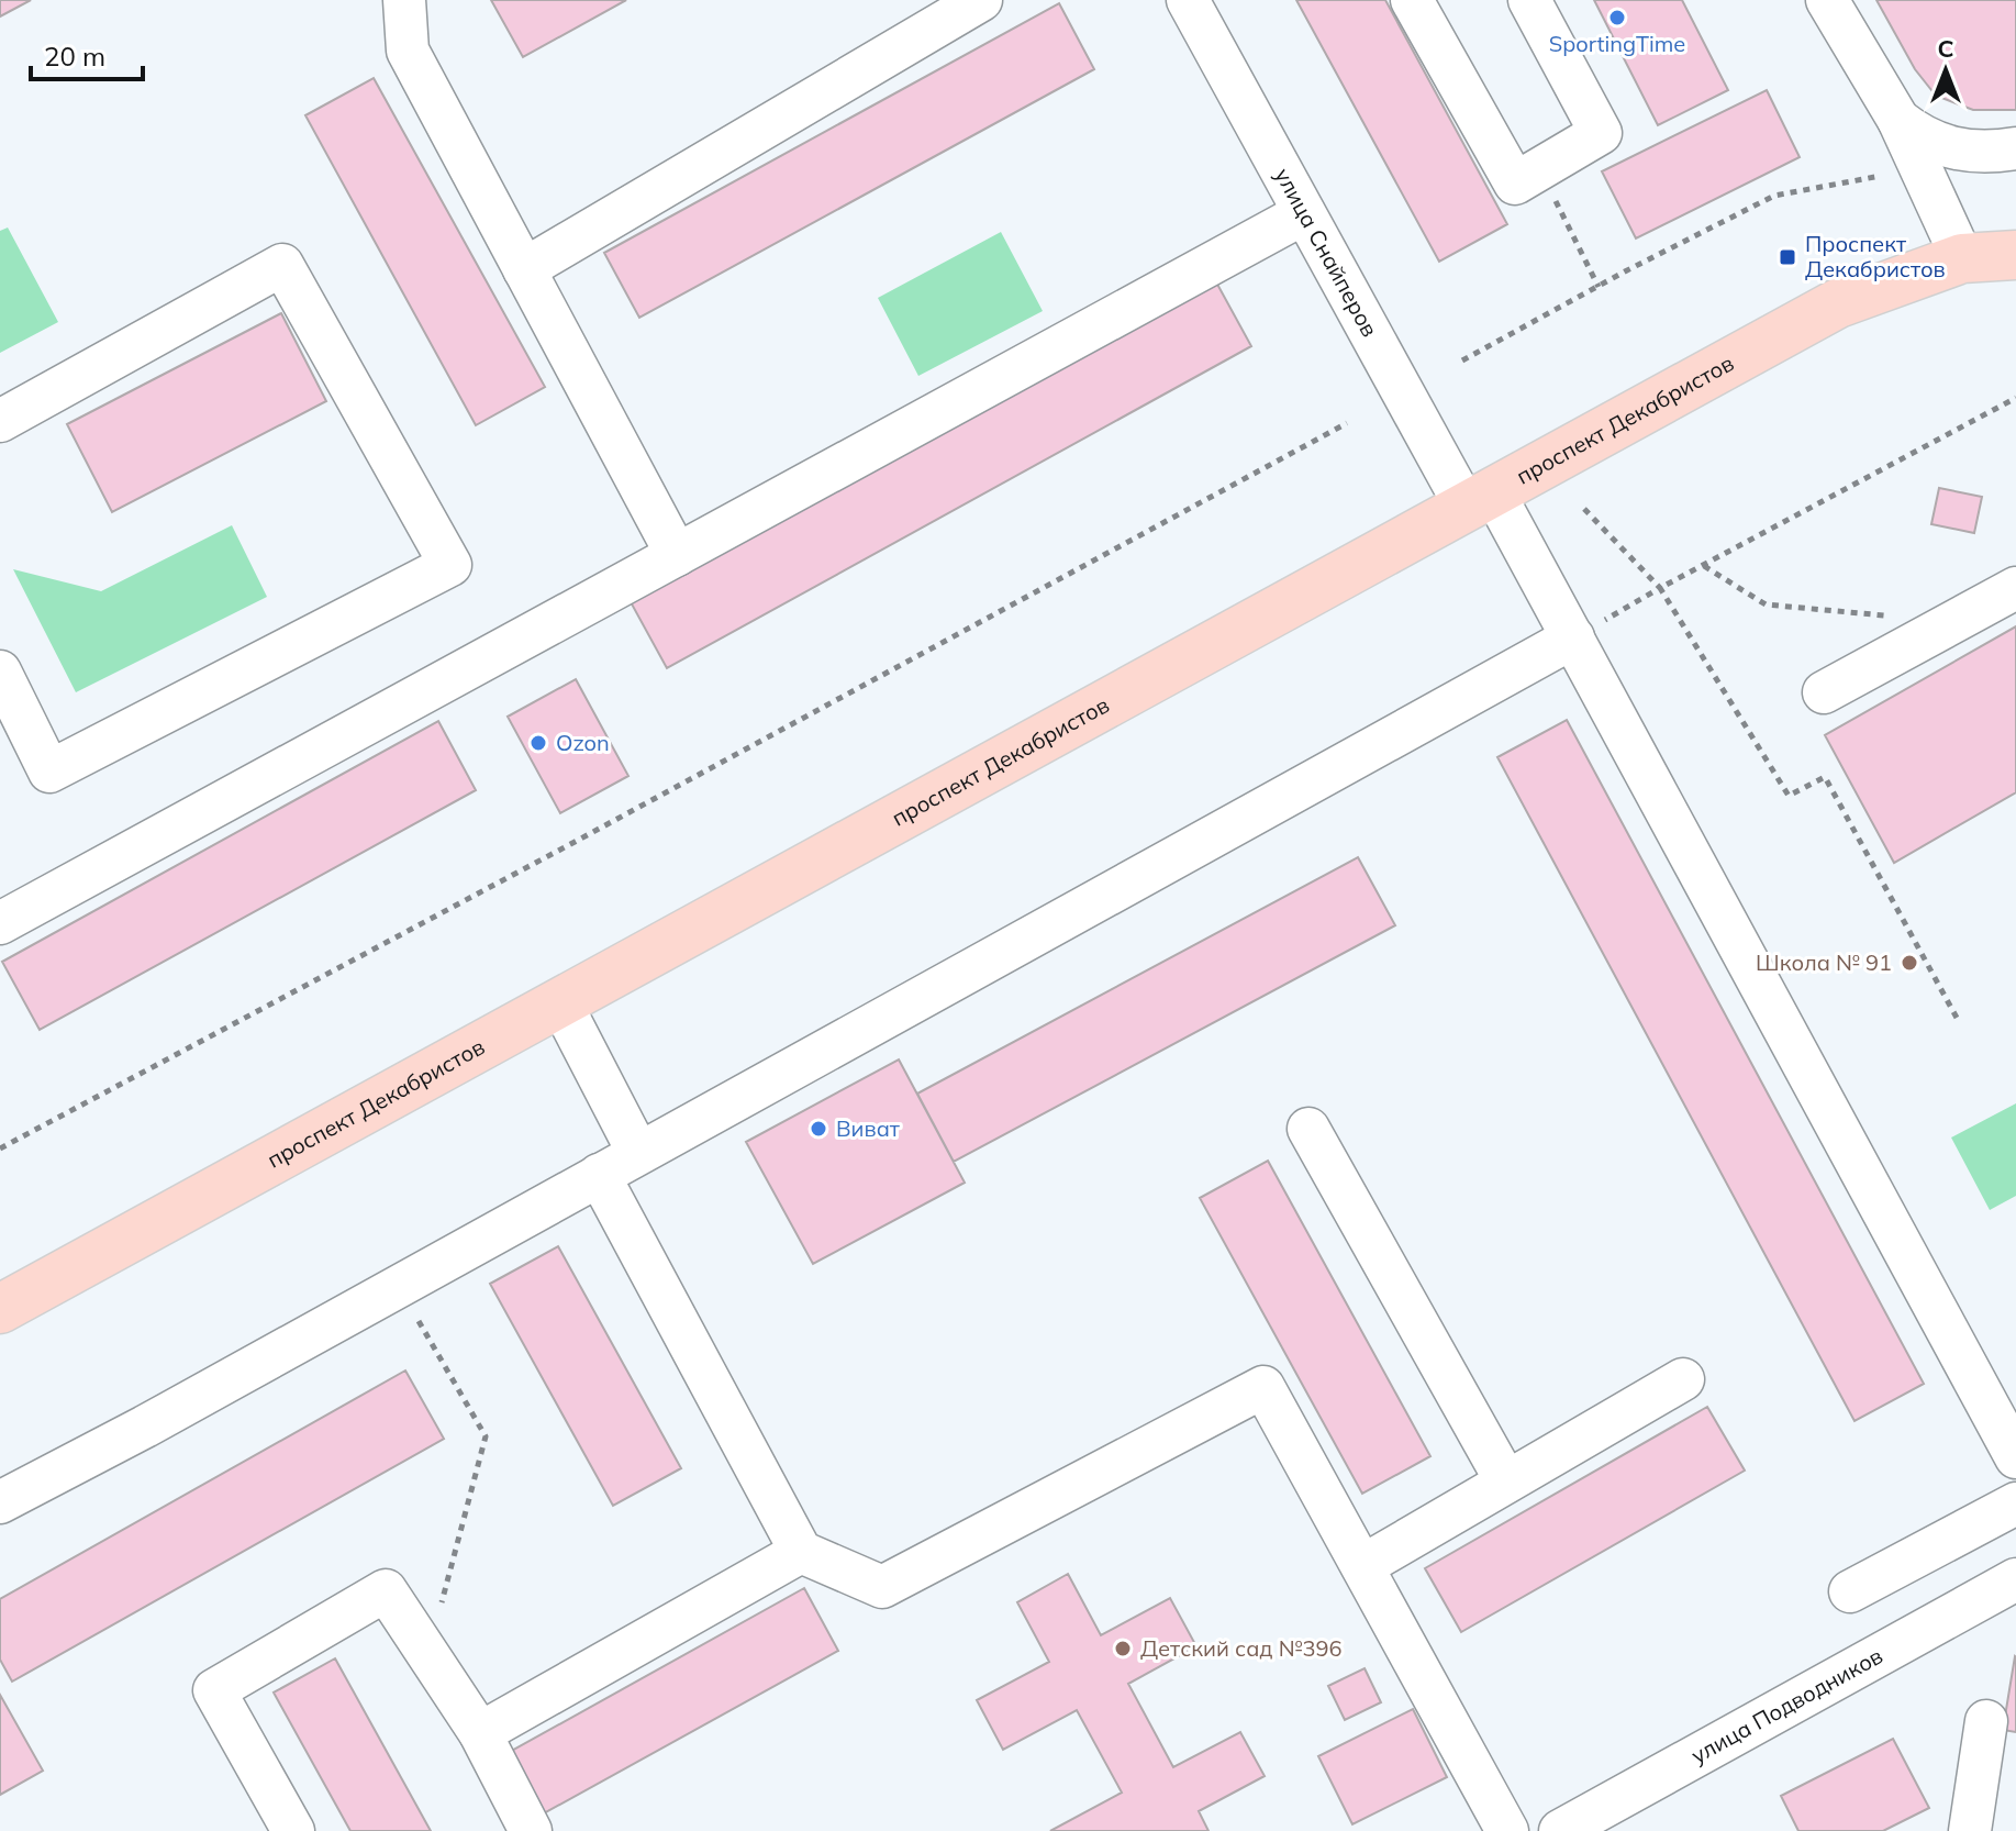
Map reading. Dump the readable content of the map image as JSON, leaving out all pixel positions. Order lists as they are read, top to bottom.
{
  "streets": {
    "main road": ["проспект Декабристов"],
    "street": ["улица Снайперов", "улица Подводников"]
  },
  "crossings": [
    ["улица Снайперов", "проспект Декабристов"]
  ],
  "places": {
    "other": [
      "SportingTime",
      "Ozon",
      "Школа № 91",
      "Виват",
      "Детский сад №396"
    ],
    "transit": ["Проспект Декабристов"]
  },
  "scale_bar": "20 m",
  "north": "top"
}
